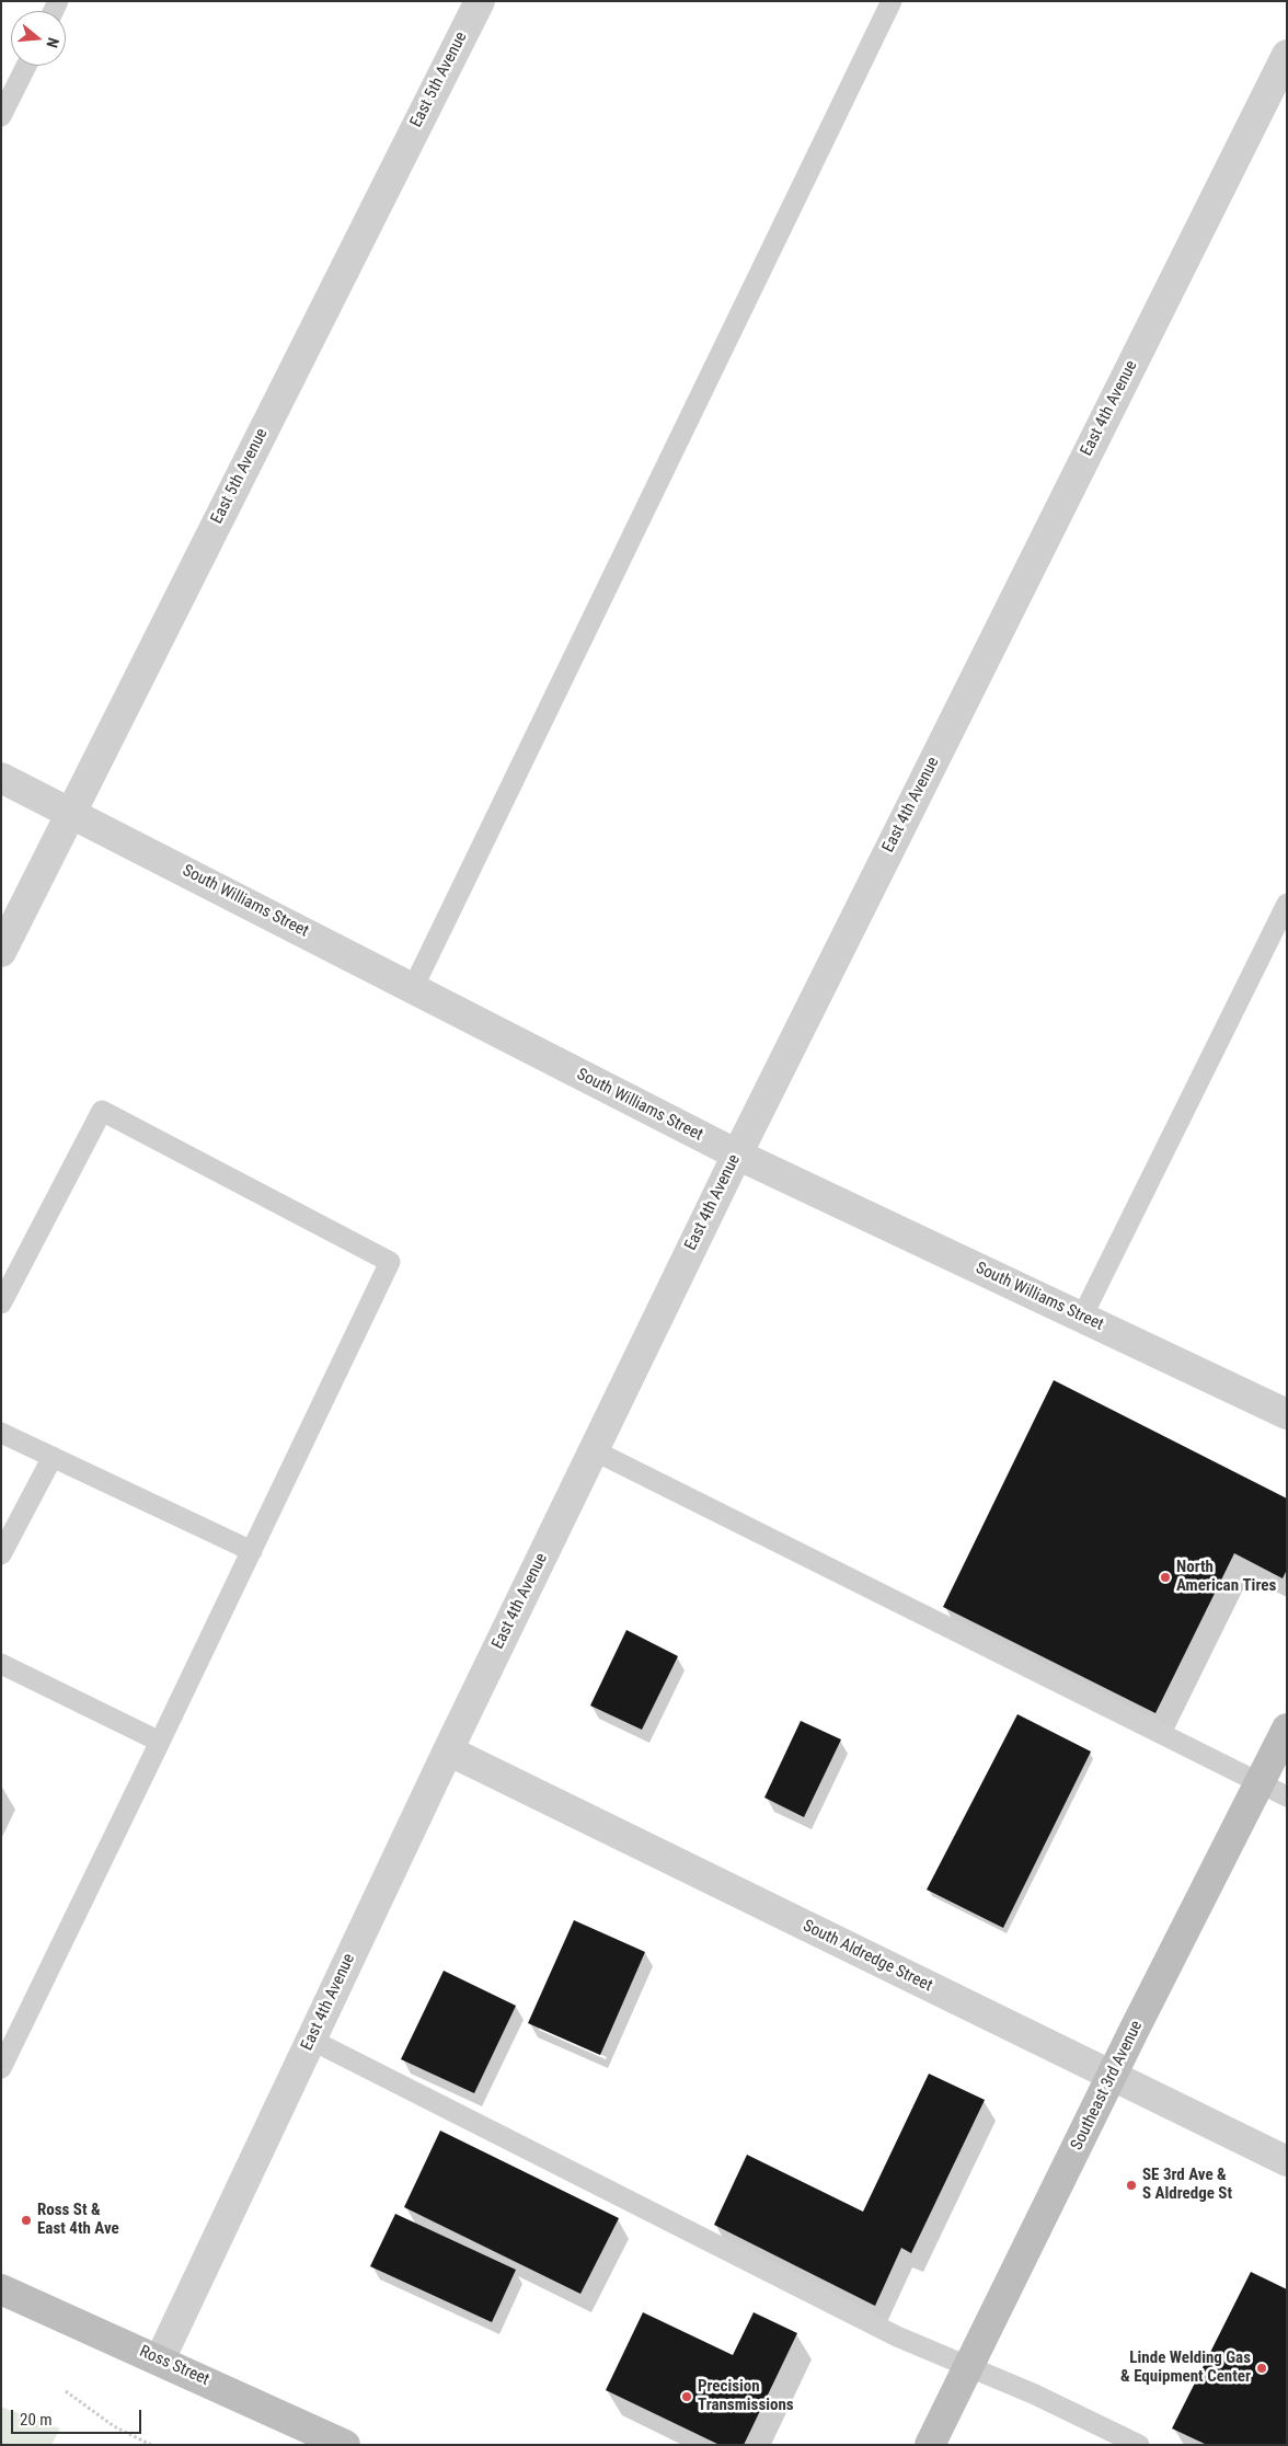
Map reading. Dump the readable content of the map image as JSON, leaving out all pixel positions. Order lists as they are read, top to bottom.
{
  "streets": {
    "main road": ["Southeast 3rd Avenue", "Ross Street"],
    "street": [
      "East 5th Avenue",
      "East 4th Avenue",
      "South Williams Street",
      "South Aldredge Street"
    ]
  },
  "crossings": [
    ["East 5th Avenue", "South Williams Street"],
    ["East 4th Avenue", "South Williams Street"],
    ["East 4th Avenue", "South Aldredge Street"],
    ["East 4th Avenue", "Ross Street"],
    ["South Aldredge Street", "Southeast 3rd Avenue"]
  ],
  "places": [
    "North American Tires",
    "SE 3rd Ave & S Aldredge St",
    "Ross St & East 4th Ave",
    "Linde Welding Gas & Equipment Center",
    "Precision Transmissions"
  ],
  "scale_bar": "20 m",
  "north": "right"
}
